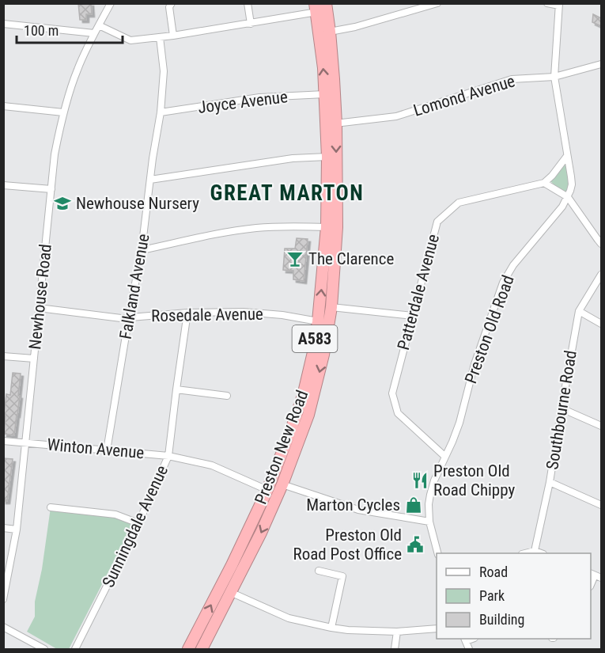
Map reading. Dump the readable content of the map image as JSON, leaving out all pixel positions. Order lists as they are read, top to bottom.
{
  "streets": {
    "highway": ["A583", "Preston New Road"],
    "street": [
      "Lomond Avenue",
      "Joyce Avenue",
      "Falkland Avenue",
      "Patterdale Avenue",
      "Newhouse Road",
      "Rosedale Avenue",
      "Preston Old Road",
      "Southbourne Road",
      "Winton Avenue",
      "Sunningdale Avenue"
    ]
  },
  "crossings": [
    ["Lomond Avenue", "Preston Old Road"],
    ["Lomond Avenue", "Preston New Road"],
    ["Joyce Avenue", "Falkland Avenue"],
    ["Joyce Avenue", "Preston New Road"],
    ["Falkland Avenue", "Rosedale Avenue"],
    ["Falkland Avenue", "Winton Avenue"],
    ["Patterdale Avenue", "Preston Old Road"],
    ["Newhouse Road", "Rosedale Avenue"],
    ["Newhouse Road", "Winton Avenue"],
    ["Rosedale Avenue", "Preston New Road"],
    ["Rosedale Avenue", "Sunningdale Avenue"],
    ["Preston New Road", "Winton Avenue"],
    ["Winton Avenue", "Sunningdale Avenue"]
  ],
  "districts": ["GREAT MARTON"],
  "places": {
    "school or university": ["Newhouse Nursery"],
    "bar": ["The Clarence"],
    "restaurant": ["Preston Old Road Chippy"],
    "shop": ["Marton Cycles"],
    "public building": ["Preston Old Road Post Office"]
  },
  "legend": ["Road", "Park", "Building"],
  "scale_bar": "100 m"
}
